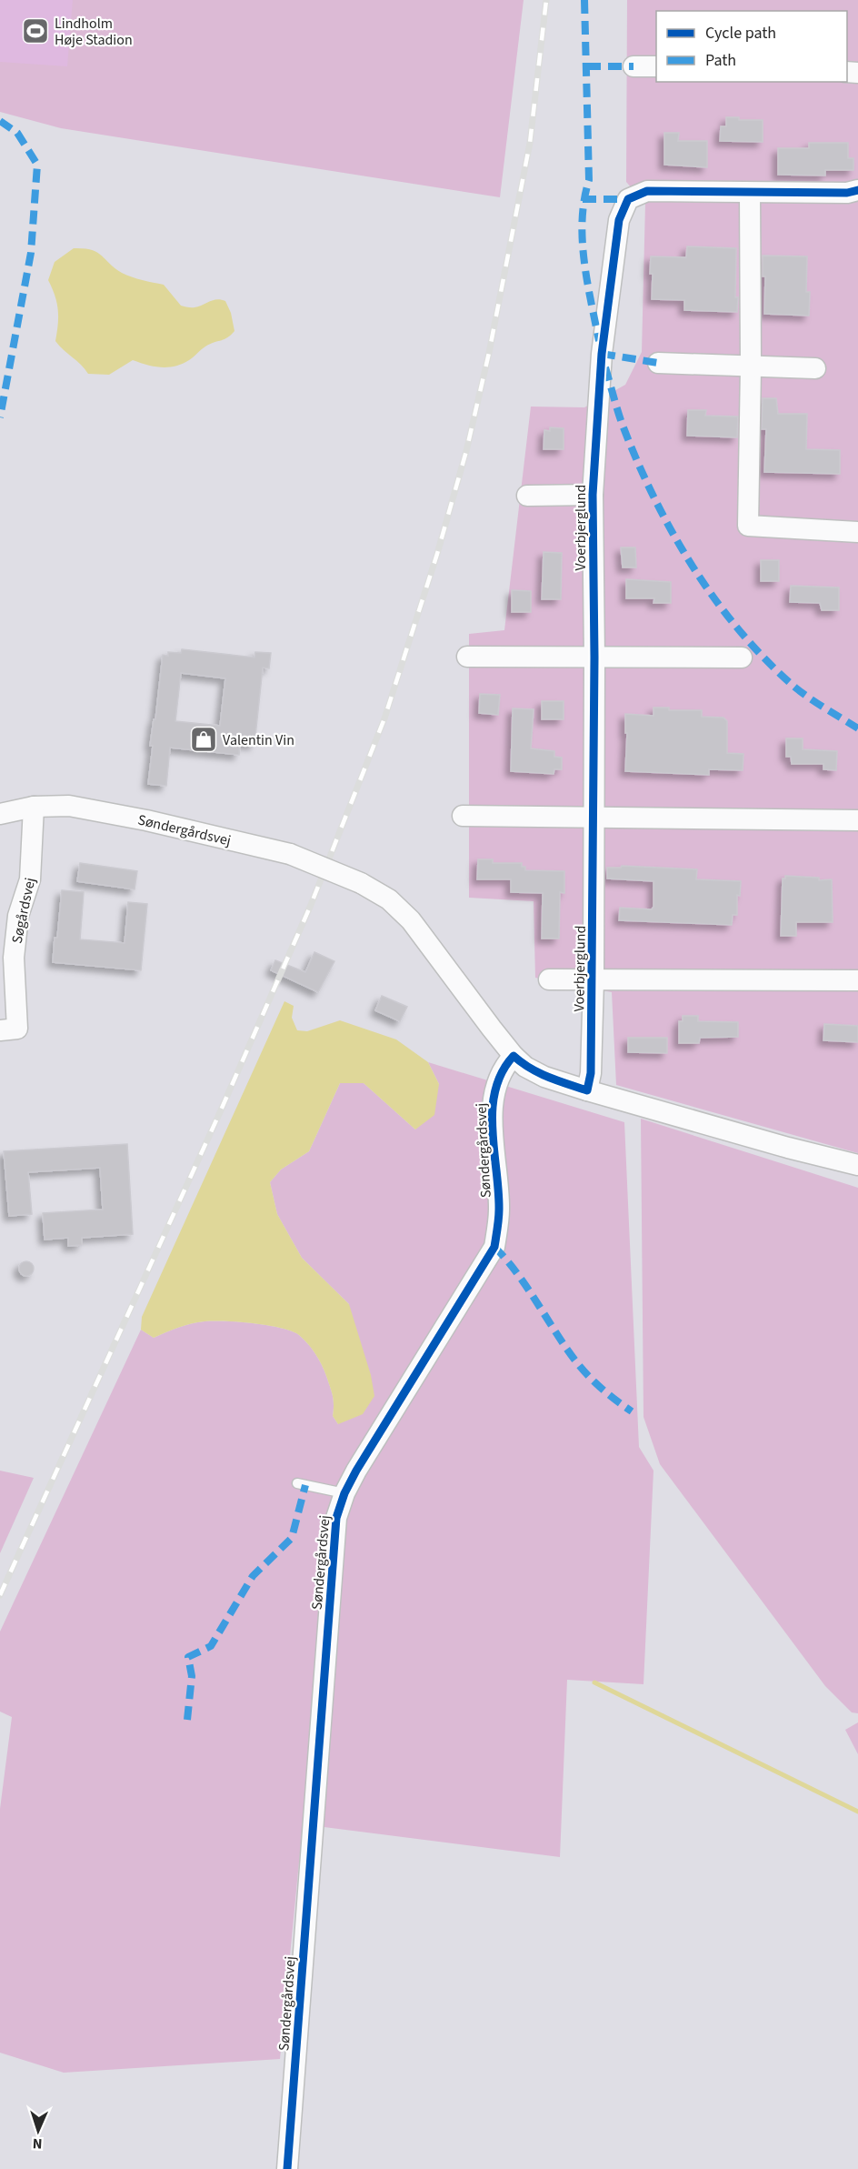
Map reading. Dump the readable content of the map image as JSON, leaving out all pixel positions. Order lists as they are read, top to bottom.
{
  "streets": {
    "street": ["Voerbjerglund", "Søndergårdsvej", "Søgårdsvej"]
  },
  "crossings": [
    ["Voerbjerglund", "Søndergårdsvej"],
    ["Søndergårdsvej", "Søgårdsvej"]
  ],
  "places": {
    "sports": ["Lindholm Høje Stadion"],
    "shop": ["Valentin Vin"]
  },
  "legend": ["Cycle path", "Path"],
  "north": "bottom"
}
